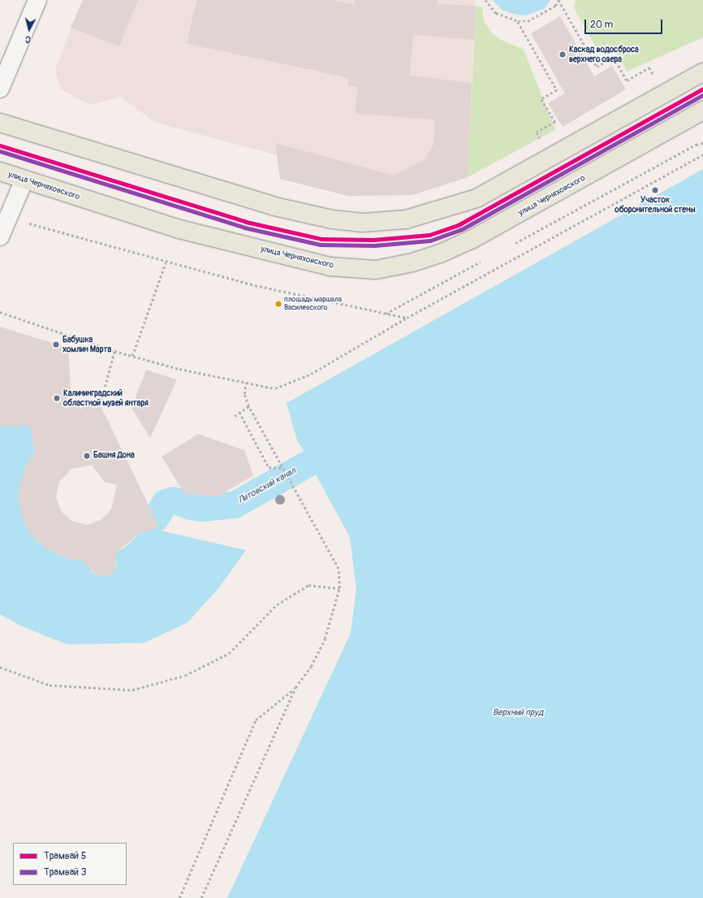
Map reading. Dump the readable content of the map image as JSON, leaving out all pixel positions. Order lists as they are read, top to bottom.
{
  "streets": {
    "main road": ["улица Черняховского"]
  },
  "water": ["Литовский канал", "Верхний пруд"],
  "places": [
    "Каскад водосброса верхнего озера",
    "Участок оборонительной стены",
    "площадь маршала Василевского",
    "Бабушка хомлин Марта",
    "Калининградский областной музей янтаря",
    "Башня Дона"
  ],
  "lines": ["tram line 5", "tram line 3"],
  "legend": ["Трамвай 5", "Трамвай 3"],
  "scale_bar": "20 m",
  "north": "bottom"
}
